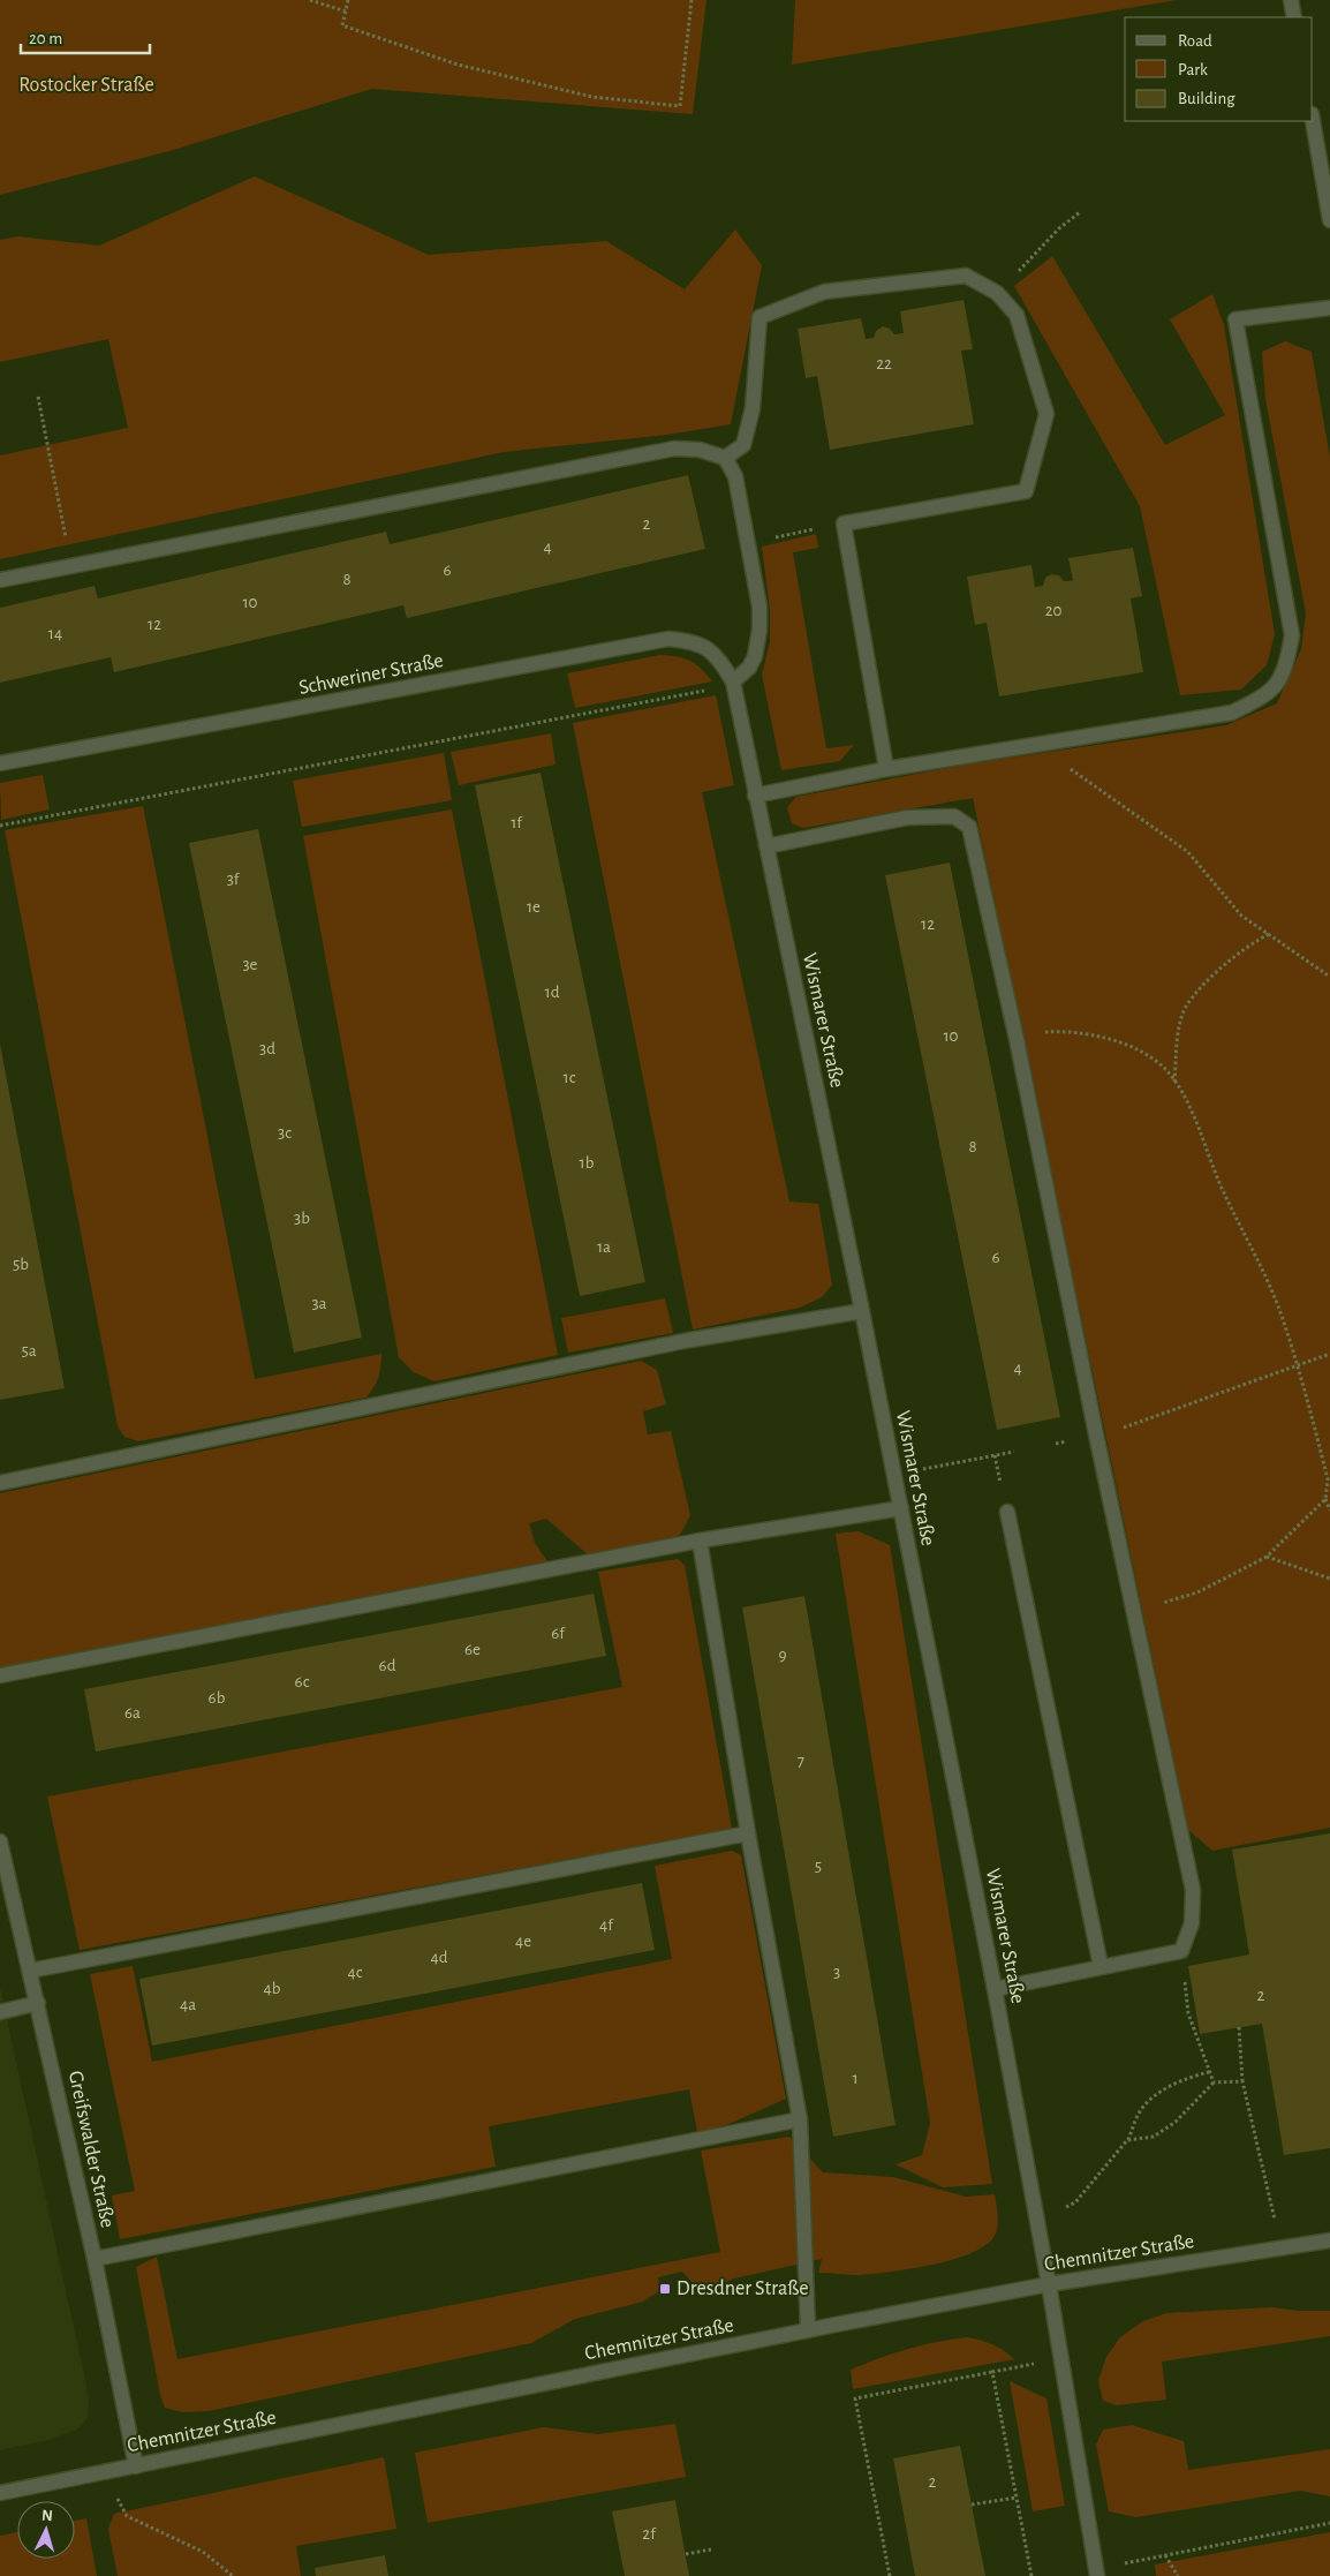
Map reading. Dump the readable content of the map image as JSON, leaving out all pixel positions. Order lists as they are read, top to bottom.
{
  "streets": {
    "street": [
      "Schweriner Straße",
      "Wismarer Straße",
      "Greifswalder Straße",
      "Chemnitzer Straße"
    ]
  },
  "crossings": [
    ["Schweriner Straße", "Wismarer Straße"],
    ["Wismarer Straße", "Chemnitzer Straße"],
    ["Greifswalder Straße", "Chemnitzer Straße"]
  ],
  "parks": ["Rostocker Straße"],
  "places": {
    "transit": ["Dresdner Straße"]
  },
  "house_numbers": [
    "22",
    "2",
    "4",
    "6",
    "8",
    "10",
    "20",
    "12",
    "14",
    "1f",
    "3f",
    "1e",
    "12",
    "3e",
    "1d",
    "10",
    "3d",
    "1c",
    "3c",
    "8",
    "1b",
    "3b",
    "1a",
    "6",
    "5b",
    "3a",
    "5a",
    "4",
    "6f",
    "6e",
    "9",
    "6d",
    "6c",
    "6b",
    "6a",
    "7",
    "5",
    "4f",
    "4e",
    "4d",
    "4c",
    "3",
    "4b",
    "2",
    "4a",
    "1",
    "2",
    "2f"
  ],
  "legend": ["Road", "Park", "Building"],
  "scale_bar": "20 m",
  "north": "top"
}
